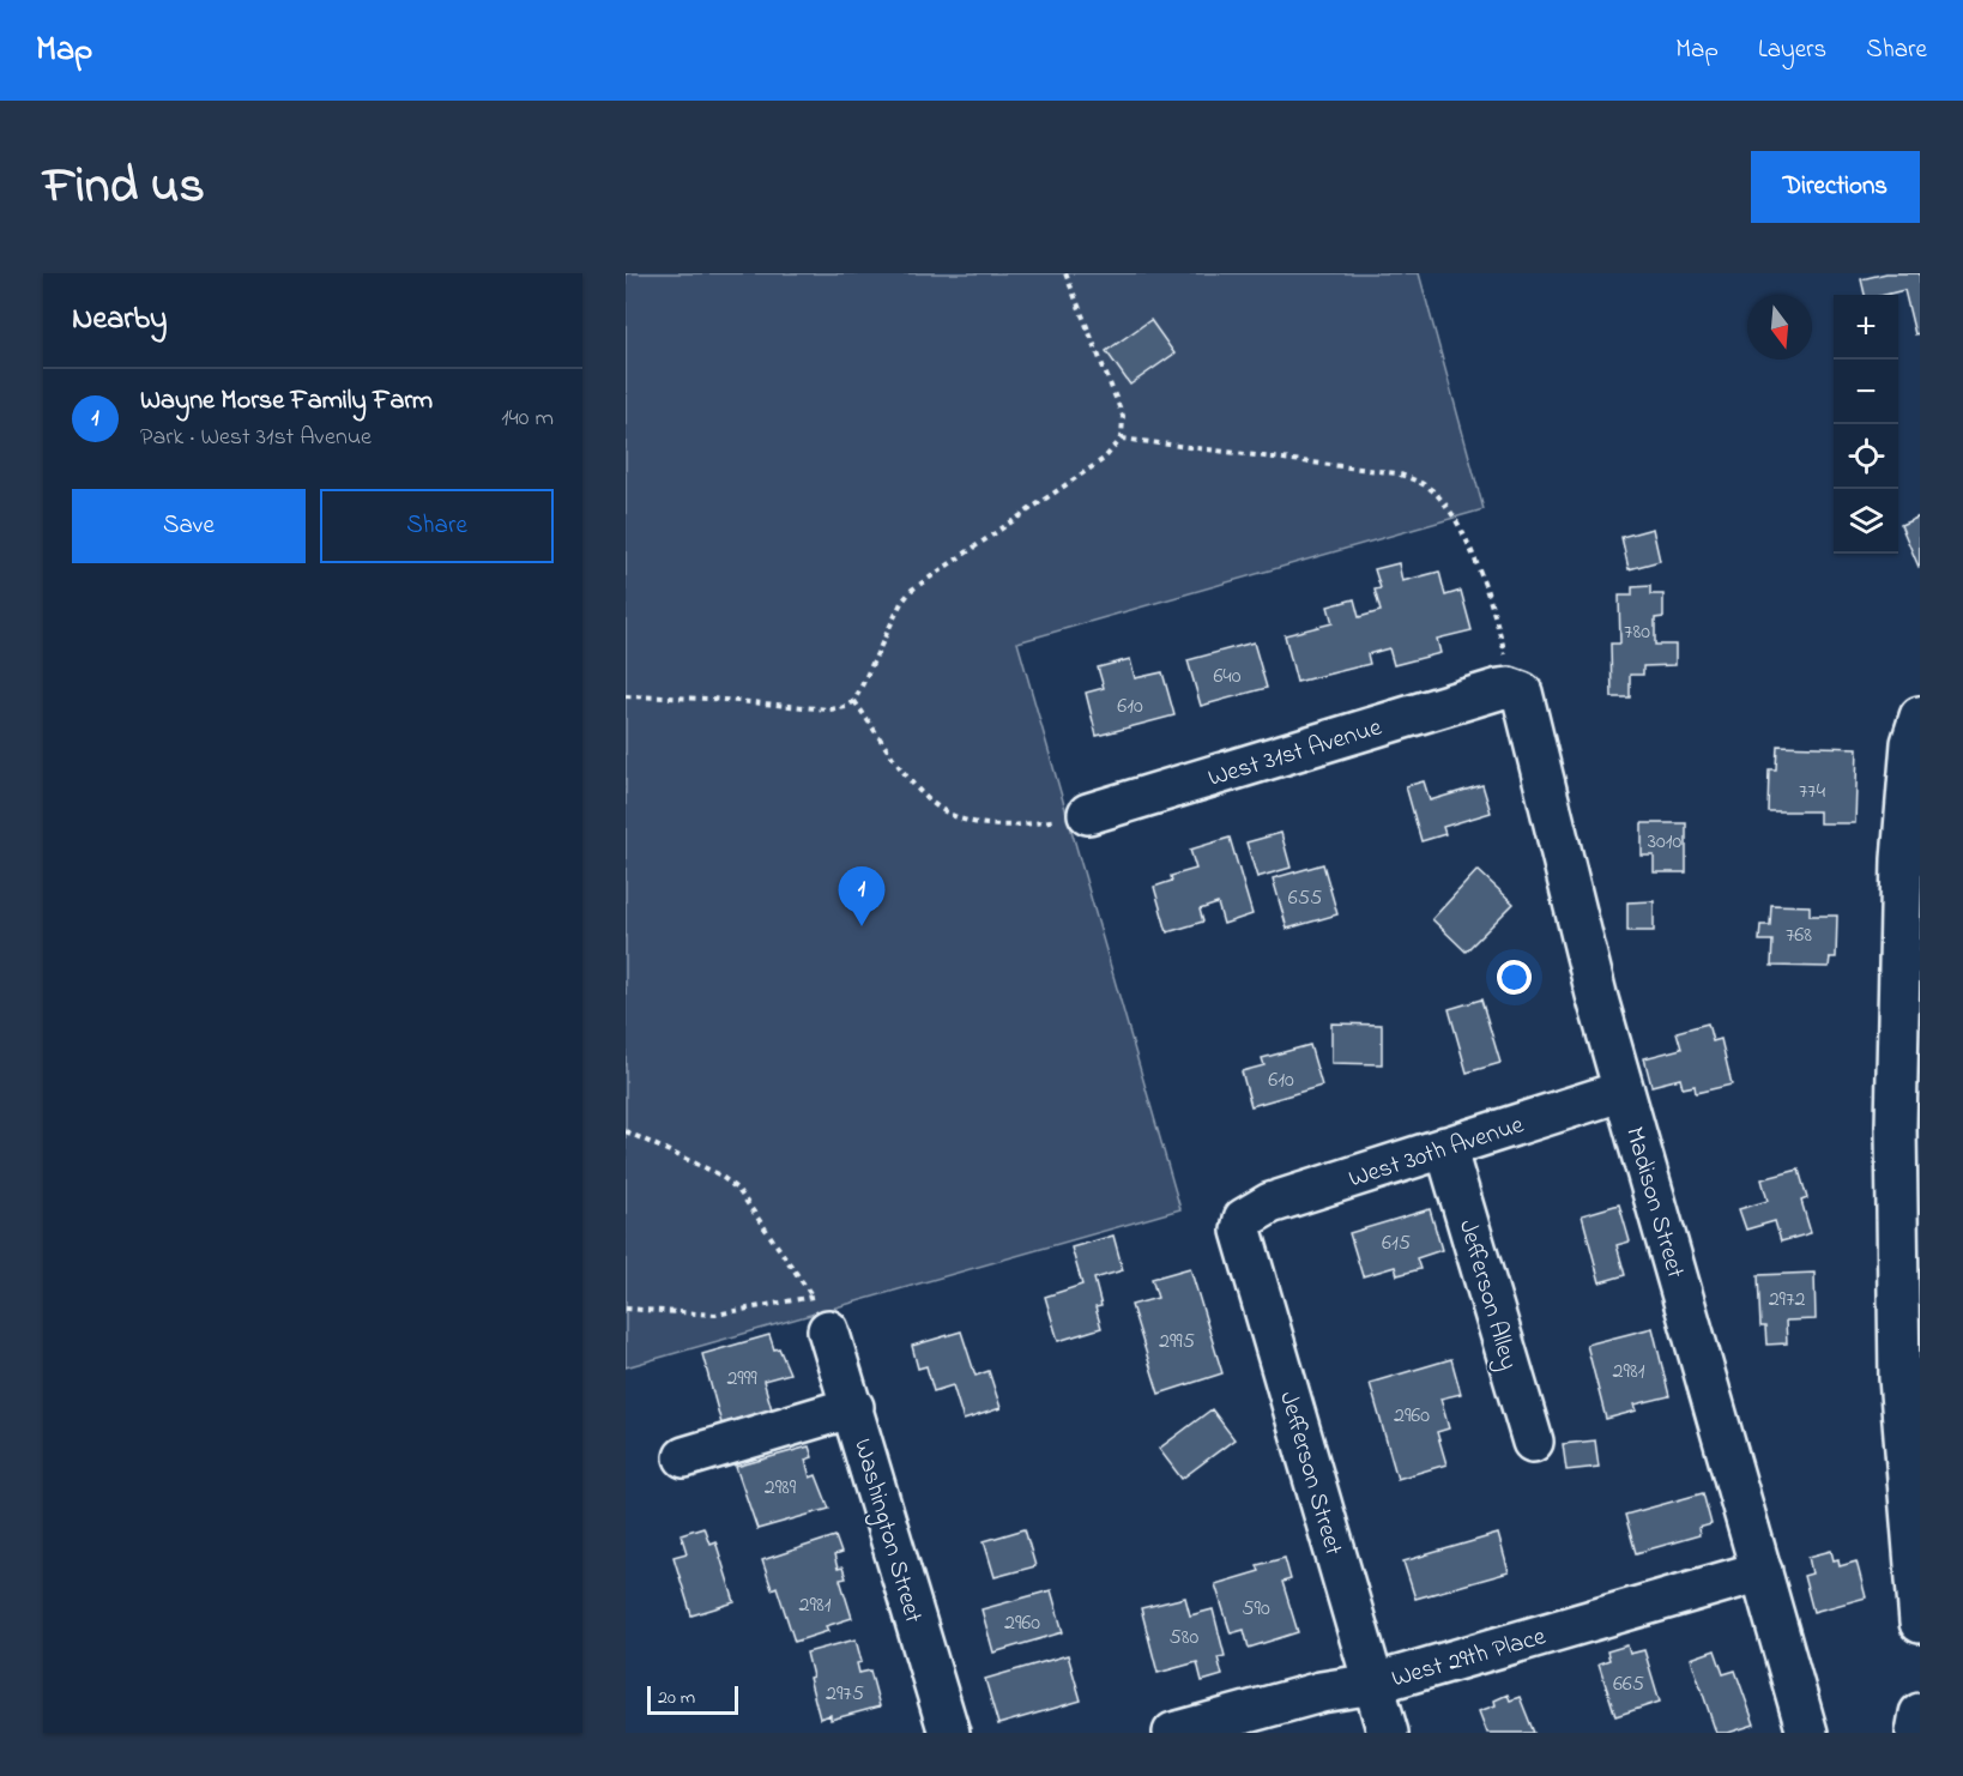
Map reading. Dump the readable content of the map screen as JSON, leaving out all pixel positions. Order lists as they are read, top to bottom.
{
  "streets": {
    "street": [
      "West 31st Avenue",
      "West 30th Avenue",
      "Madison Street",
      "Jefferson Alley",
      "Jefferson Street",
      "Washington Street",
      "West 29th Place"
    ]
  },
  "crossings": [
    ["West 31st Avenue", "Madison Street"],
    ["West 30th Avenue", "Madison Street"],
    ["West 30th Avenue", "Jefferson Alley"],
    ["West 30th Avenue", "Jefferson Street"],
    ["Madison Street", "West 29th Place"],
    ["Jefferson Street", "West 29th Place"]
  ],
  "house_numbers": [
    "780",
    "640",
    "610",
    "774",
    "3010",
    "655",
    "768",
    "610",
    "615",
    "2972",
    "2995",
    "2981",
    "2999",
    "2960",
    "2989",
    "2981",
    "590",
    "2960",
    "580",
    "665",
    "2975"
  ],
  "scale_bar": "20 m",
  "north": "bottom",
  "page": {
    "header": "Map",
    "nav": ["Map", "Layers", "Share"],
    "title": "Find us",
    "buttons": [
      "Directions",
      ["Save", "Share"]
    ],
    "heading": "Nearby",
    "map_buttons": ["+", "−"],
    "list": [
      {
        "mark": "1",
        "name": "Wayne Morse Family Farm",
        "note": "Park · West 31st Avenue",
        "value": "140 m"
      }
    ],
    "pins": "1",
    "scale": "20 m"
  }
}
